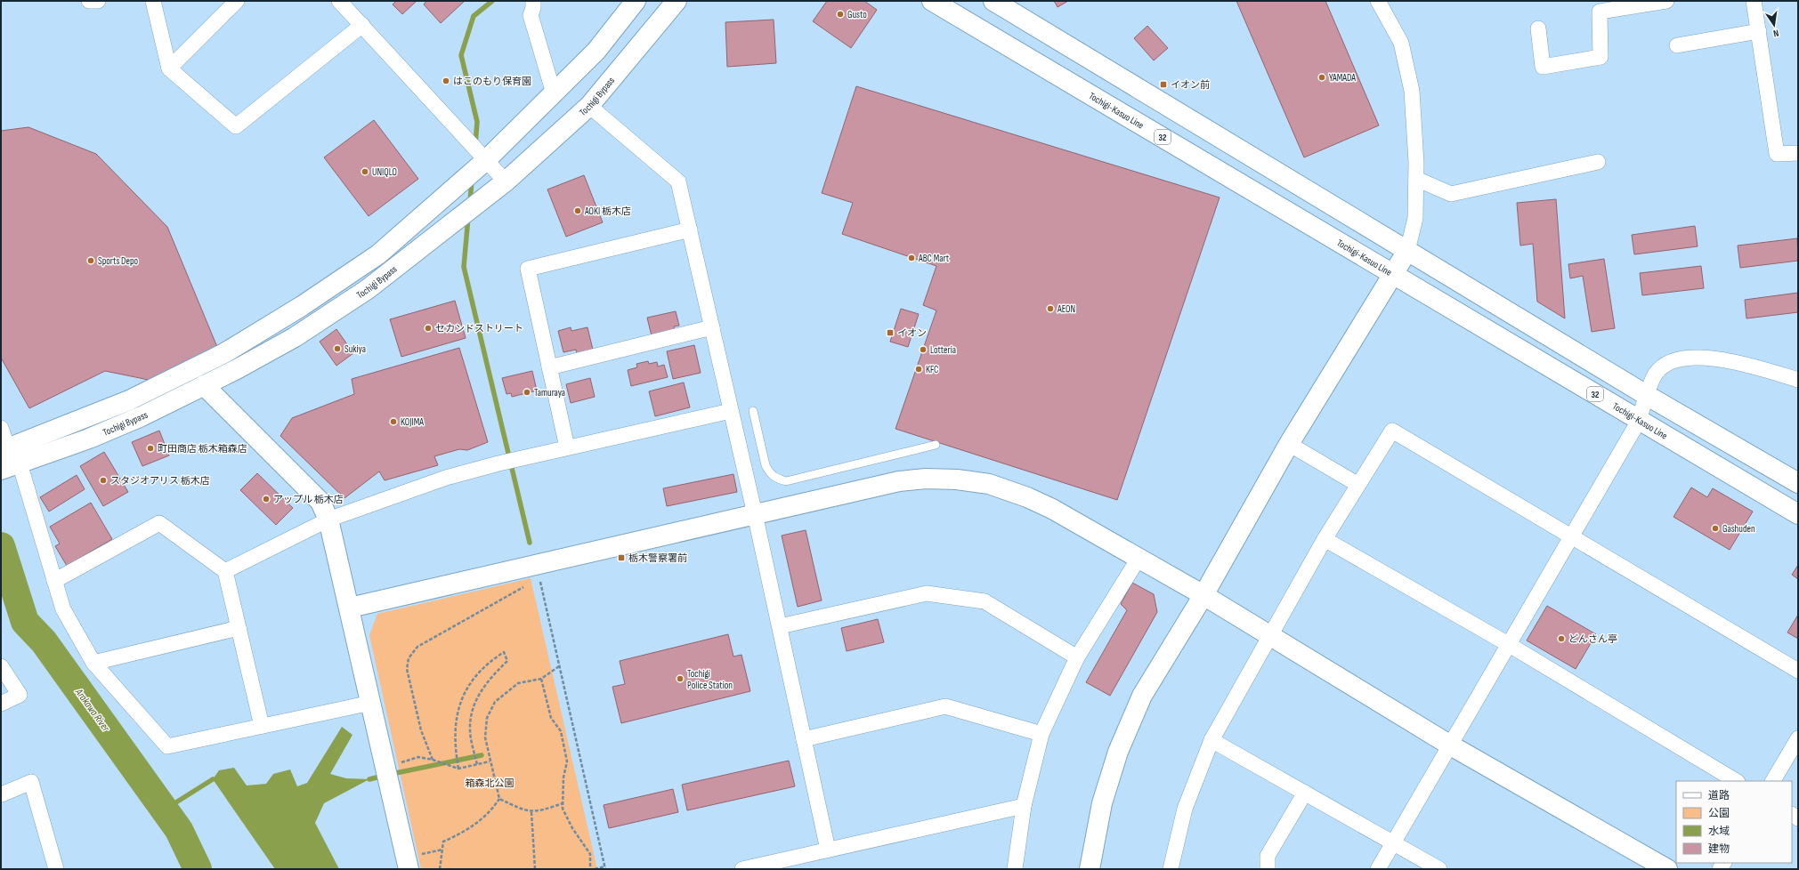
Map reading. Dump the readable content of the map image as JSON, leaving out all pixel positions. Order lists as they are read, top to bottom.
{
  "streets": {
    "main road": ["Tochigi Bypass", "Tochigi-Kasuo Line", "32"]
  },
  "water": ["Arakawa River"],
  "parks": ["箱森北公園"],
  "places": {
    "other": [
      "Gusto",
      "YAMADA",
      "はこのもり保育園",
      "UNIQLO",
      "AOKI 栃木店",
      "ABC Mart",
      "Sports Depo",
      "AEON",
      "セカンドストリート",
      "Sukiya",
      "Lotteria",
      "KFC",
      "Tamuraya",
      "KOJIMA",
      "町田商店 栃木箱森店",
      "スタジオアリス 栃木店",
      "アップル 栃木店",
      "Gashuden",
      "どんさん亭",
      "Tochigi Police Station"
    ],
    "transit": ["イオン前", "イオン", "栃木警察署前"]
  },
  "legend": [
    "道路",
    "公園",
    "水域",
    "建物"
  ],
  "north": "bottom"
}
